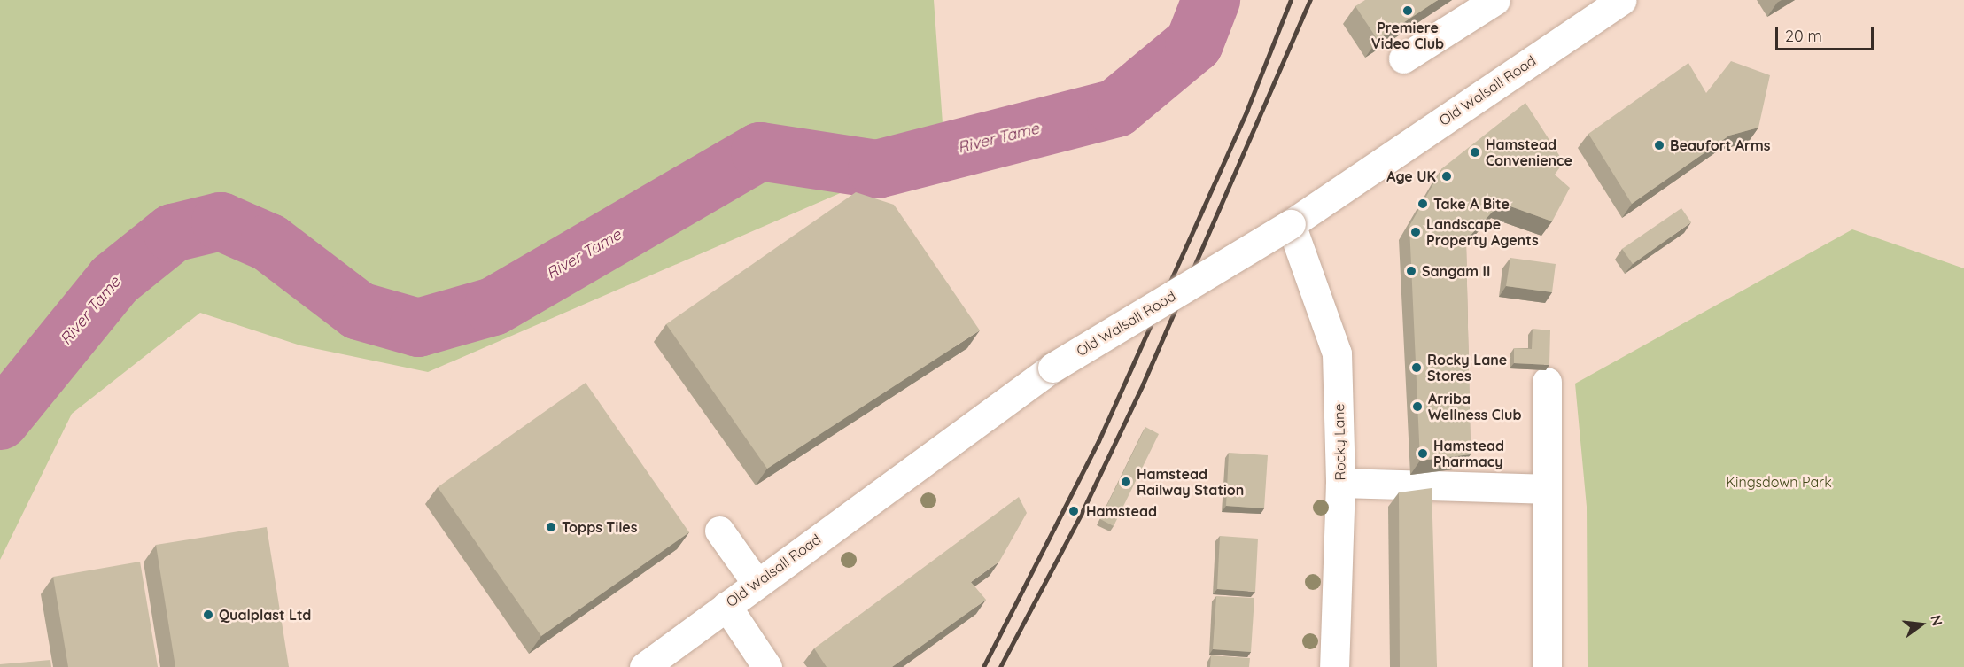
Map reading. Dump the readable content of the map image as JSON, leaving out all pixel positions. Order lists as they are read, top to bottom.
{
  "streets": {
    "main road": ["Old Walsall Road", "Rocky Lane"]
  },
  "crossings": [
    ["Old Walsall Road", "Rocky Lane"]
  ],
  "water": ["River Tame"],
  "parks": ["Kingsdown Park"],
  "places": [
    "Premiere Video Club",
    "Beaufort Arms",
    "Hamstead Convenience",
    "Age UK",
    "Take A Bite",
    "Landscape Property Agents",
    "Sangam II",
    "Rocky Lane Stores",
    "Arriba Wellness Club",
    "Hamstead Pharmacy",
    "Hamstead Railway Station",
    "Hamstead",
    "Topps Tiles",
    "Qualplast Ltd"
  ],
  "scale_bar": "20 m",
  "north": "right"
}
